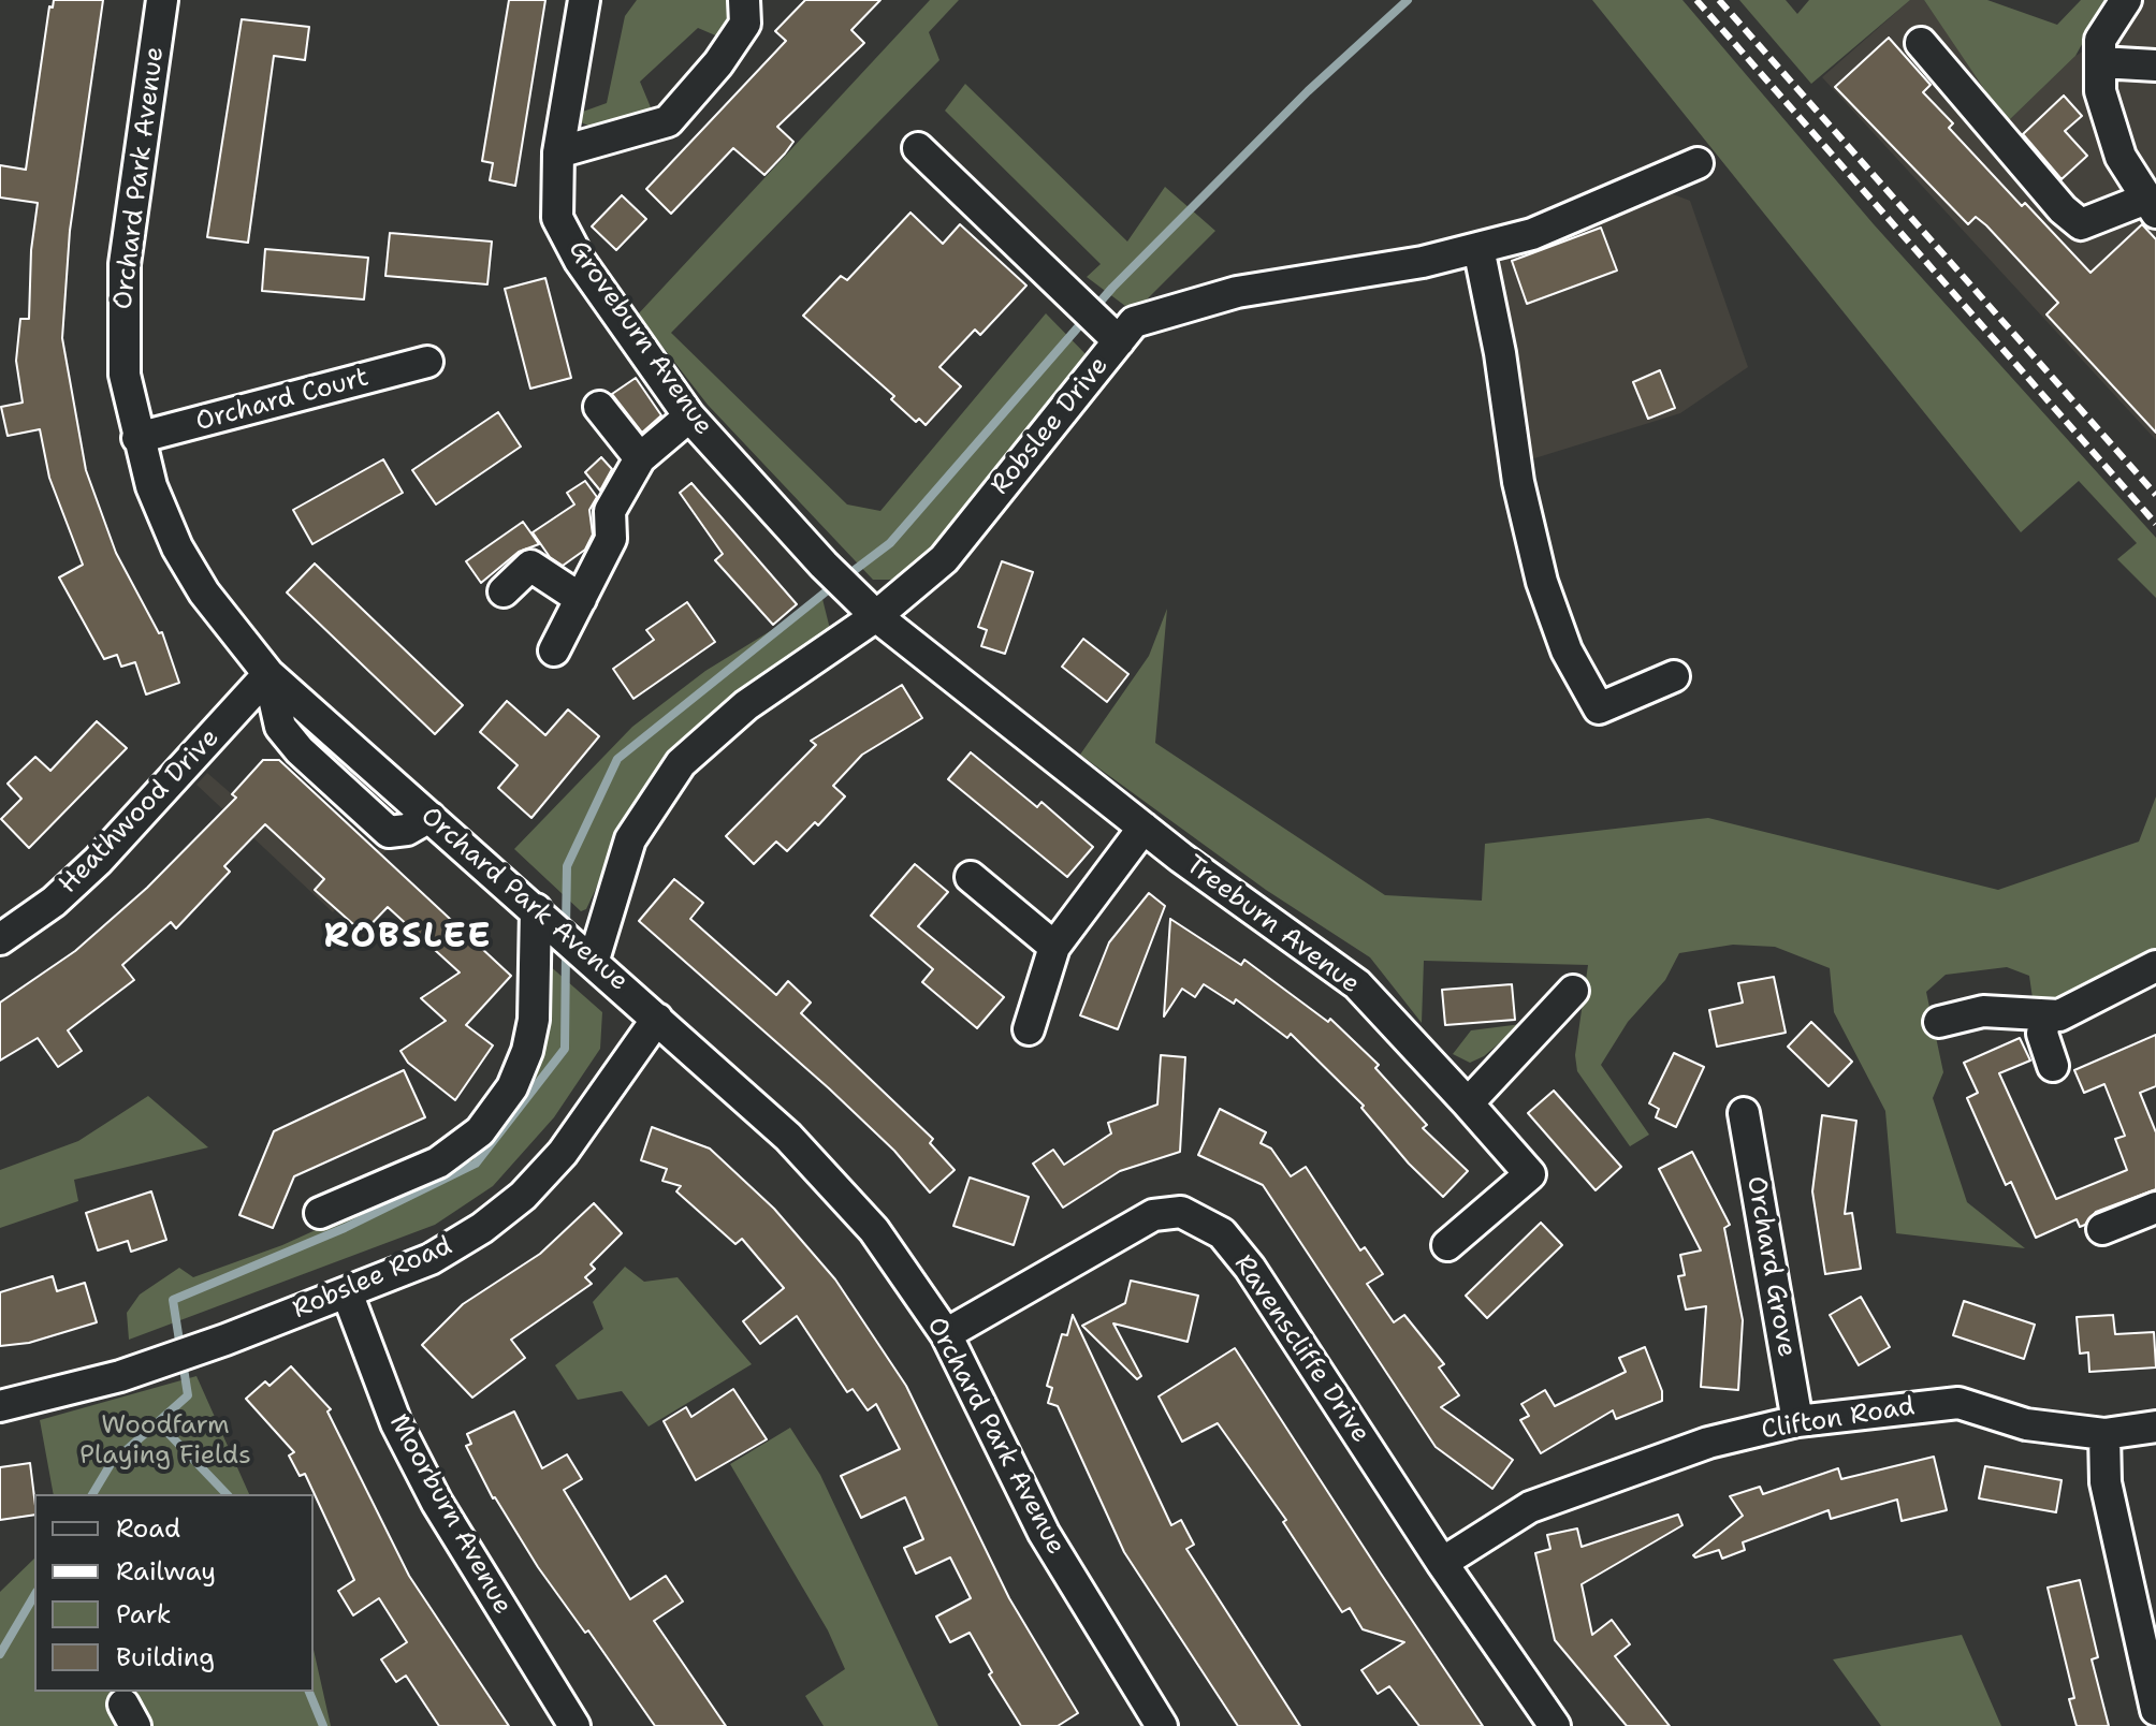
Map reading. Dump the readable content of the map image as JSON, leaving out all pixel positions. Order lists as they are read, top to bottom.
{
  "streets": {
    "street": [
      "Orchard Park Avenue",
      "Groveburn Avenue",
      "Orchard Court",
      "Robslee Drive",
      "Heathwood Drive",
      "Treeburn Avenue",
      "Orchard Grove",
      "Robslee Road",
      "Ravenscliffe Drive",
      "Clifton Road",
      "Moorburn Avenue"
    ]
  },
  "crossings": [
    ["Orchard Park Avenue", "Orchard Court"],
    ["Orchard Park Avenue", "Robslee Drive"],
    ["Orchard Park Avenue", "Heathwood Drive"],
    ["Orchard Park Avenue", "Robslee Road"],
    ["Orchard Park Avenue", "Ravenscliffe Drive"],
    ["Groveburn Avenue", "Robslee Drive"],
    ["Groveburn Avenue", "Treeburn Avenue"],
    ["Robslee Drive", "Treeburn Avenue"],
    ["Orchard Grove", "Clifton Road"],
    ["Robslee Road", "Moorburn Avenue"],
    ["Ravenscliffe Drive", "Clifton Road"]
  ],
  "districts": ["ROBSLEE"],
  "parks": ["Woodfarm Playing Fields"],
  "legend": [
    "Road",
    "Railway",
    "Park",
    "Building"
  ]
}
